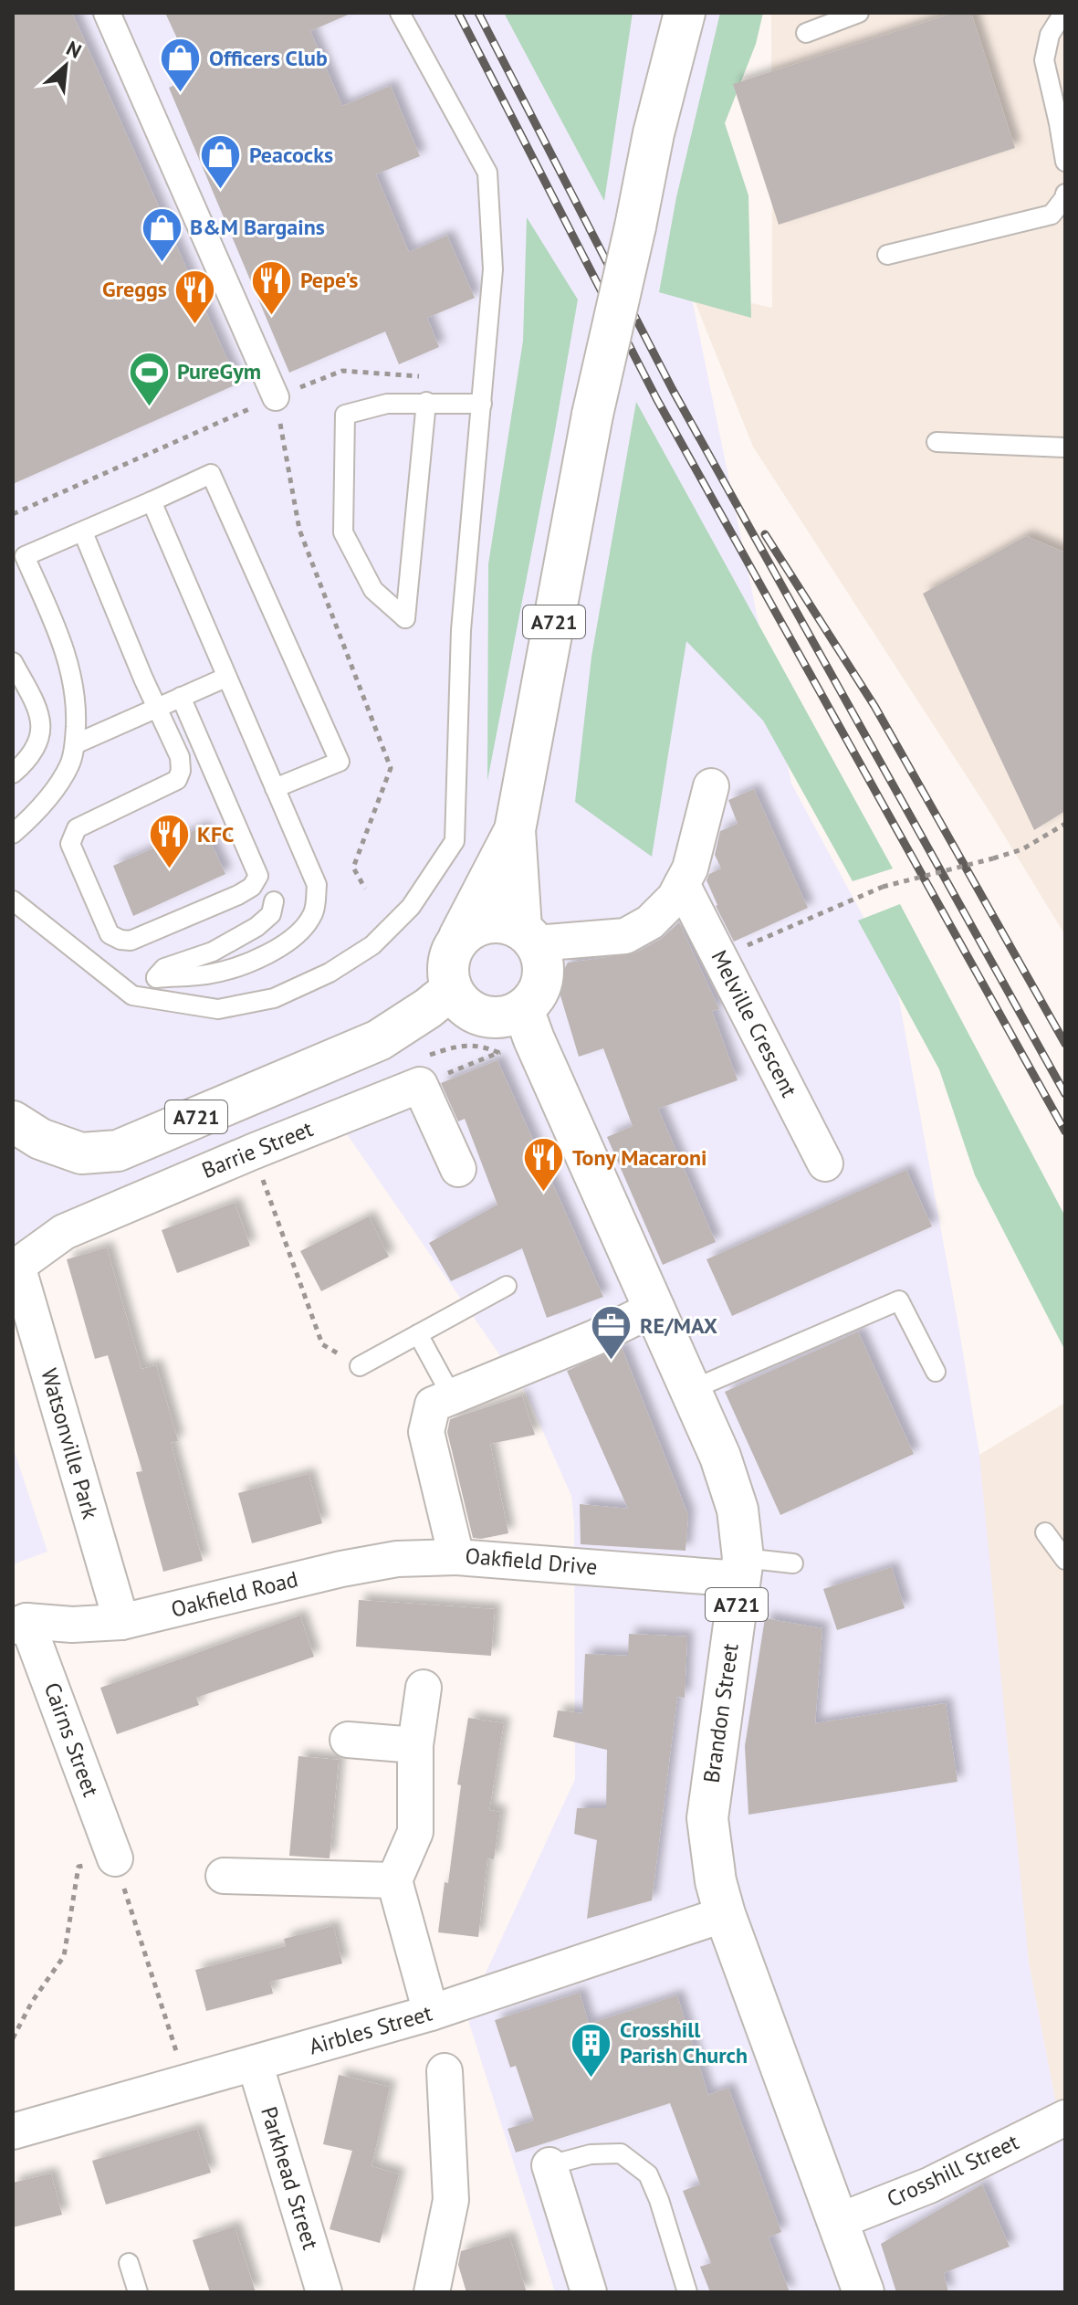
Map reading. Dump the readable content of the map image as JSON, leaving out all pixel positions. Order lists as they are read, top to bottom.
{
  "streets": {
    "main road": ["A721", "Brandon Street"],
    "street": [
      "Melville Crescent",
      "Barrie Street",
      "Watsonville Park",
      "Oakfield Drive",
      "Oakfield Road",
      "Cairns Street",
      "Airbles Street",
      "Crosshill Street",
      "Parkhead Street"
    ]
  },
  "crossings": [
    ["A721", "Brandon Street"],
    ["A721", "Crosshill Street"],
    ["Barrie Street", "Watsonville Park"],
    ["Watsonville Park", "Oakfield Road"],
    ["Oakfield Drive", "Oakfield Road"],
    ["Oakfield Drive", "Brandon Street"],
    ["Oakfield Road", "Cairns Street"],
    ["Brandon Street", "Airbles Street"],
    ["Brandon Street", "Crosshill Street"],
    ["Airbles Street", "Parkhead Street"]
  ],
  "places": {
    "shop": ["Officers Club", "Peacocks", "B&M Bargains"],
    "restaurant": [
      "Pepe's",
      "Greggs",
      "KFC",
      "Tony Macaroni"
    ],
    "sports": ["PureGym"],
    "office": ["RE/MAX"],
    "building": ["Crosshill Parish Church"]
  },
  "north": "top right"
}
